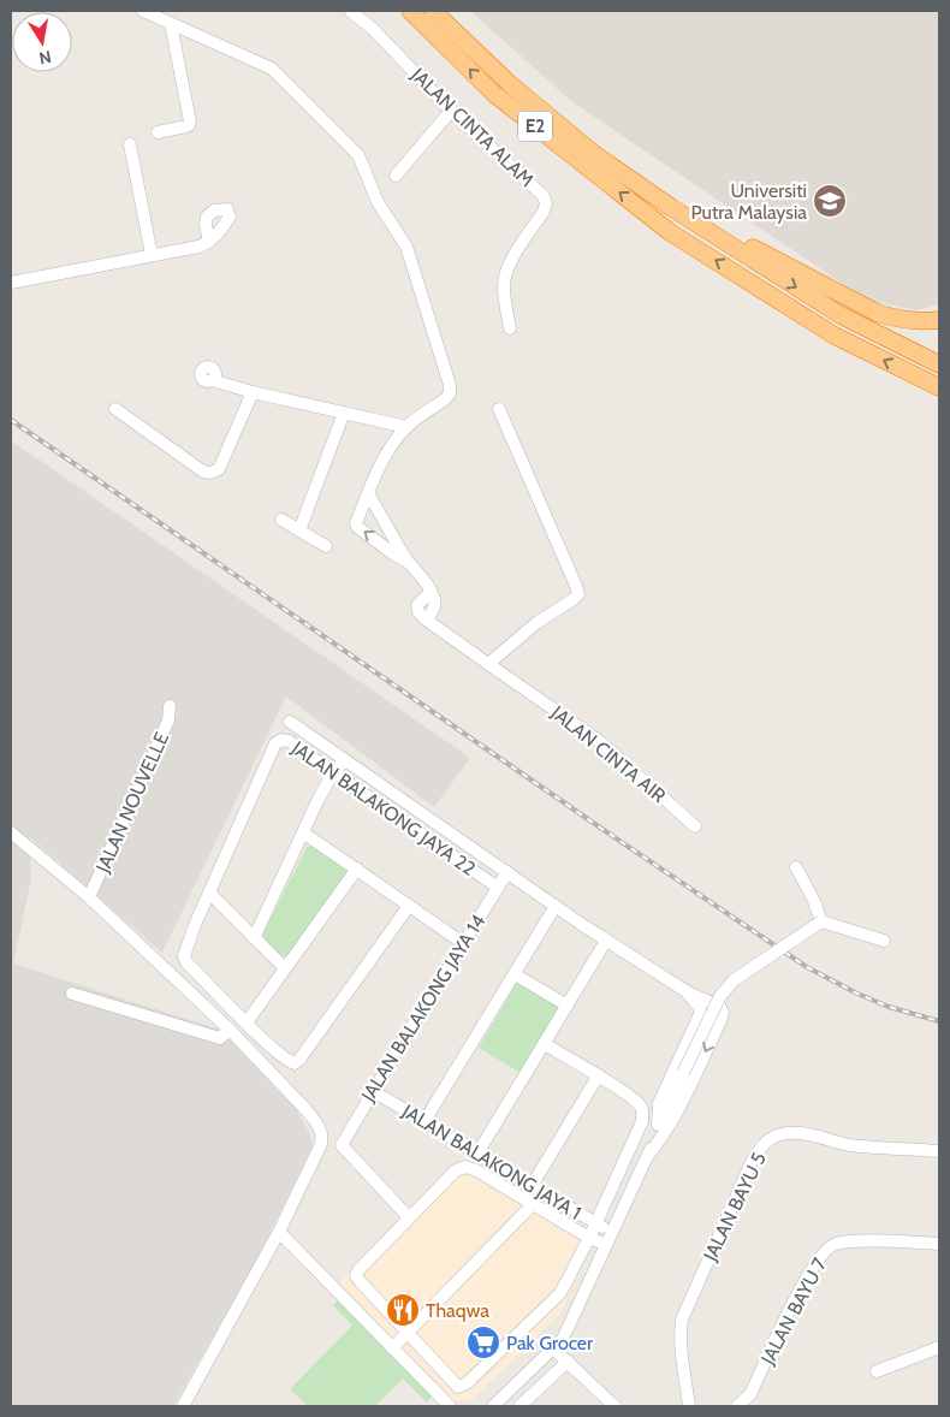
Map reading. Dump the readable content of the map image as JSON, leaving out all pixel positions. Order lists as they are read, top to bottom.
{
  "streets": {
    "highway": ["E2"],
    "street": [
      "JALAN CINTA ALAM",
      "JALAN CINTA AIR",
      "JALAN NOUVELLE",
      "JALAN BALAKONG JAYA 22",
      "JALAN BALAKONG JAYA 14",
      "JALAN BALAKONG JAYA 1",
      "JALAN BAYU 5",
      "JALAN BAYU 7"
    ]
  },
  "crossings": [
    ["JALAN BALAKONG JAYA 22", "JALAN BALAKONG JAYA 14"],
    ["JALAN BALAKONG JAYA 14", "JALAN BALAKONG JAYA 1"]
  ],
  "places": {
    "school or university": ["Universiti Putra Malaysia"],
    "restaurant": ["Thaqwa"],
    "supermarket": ["Pak Grocer"]
  },
  "north": "bottom"
}
